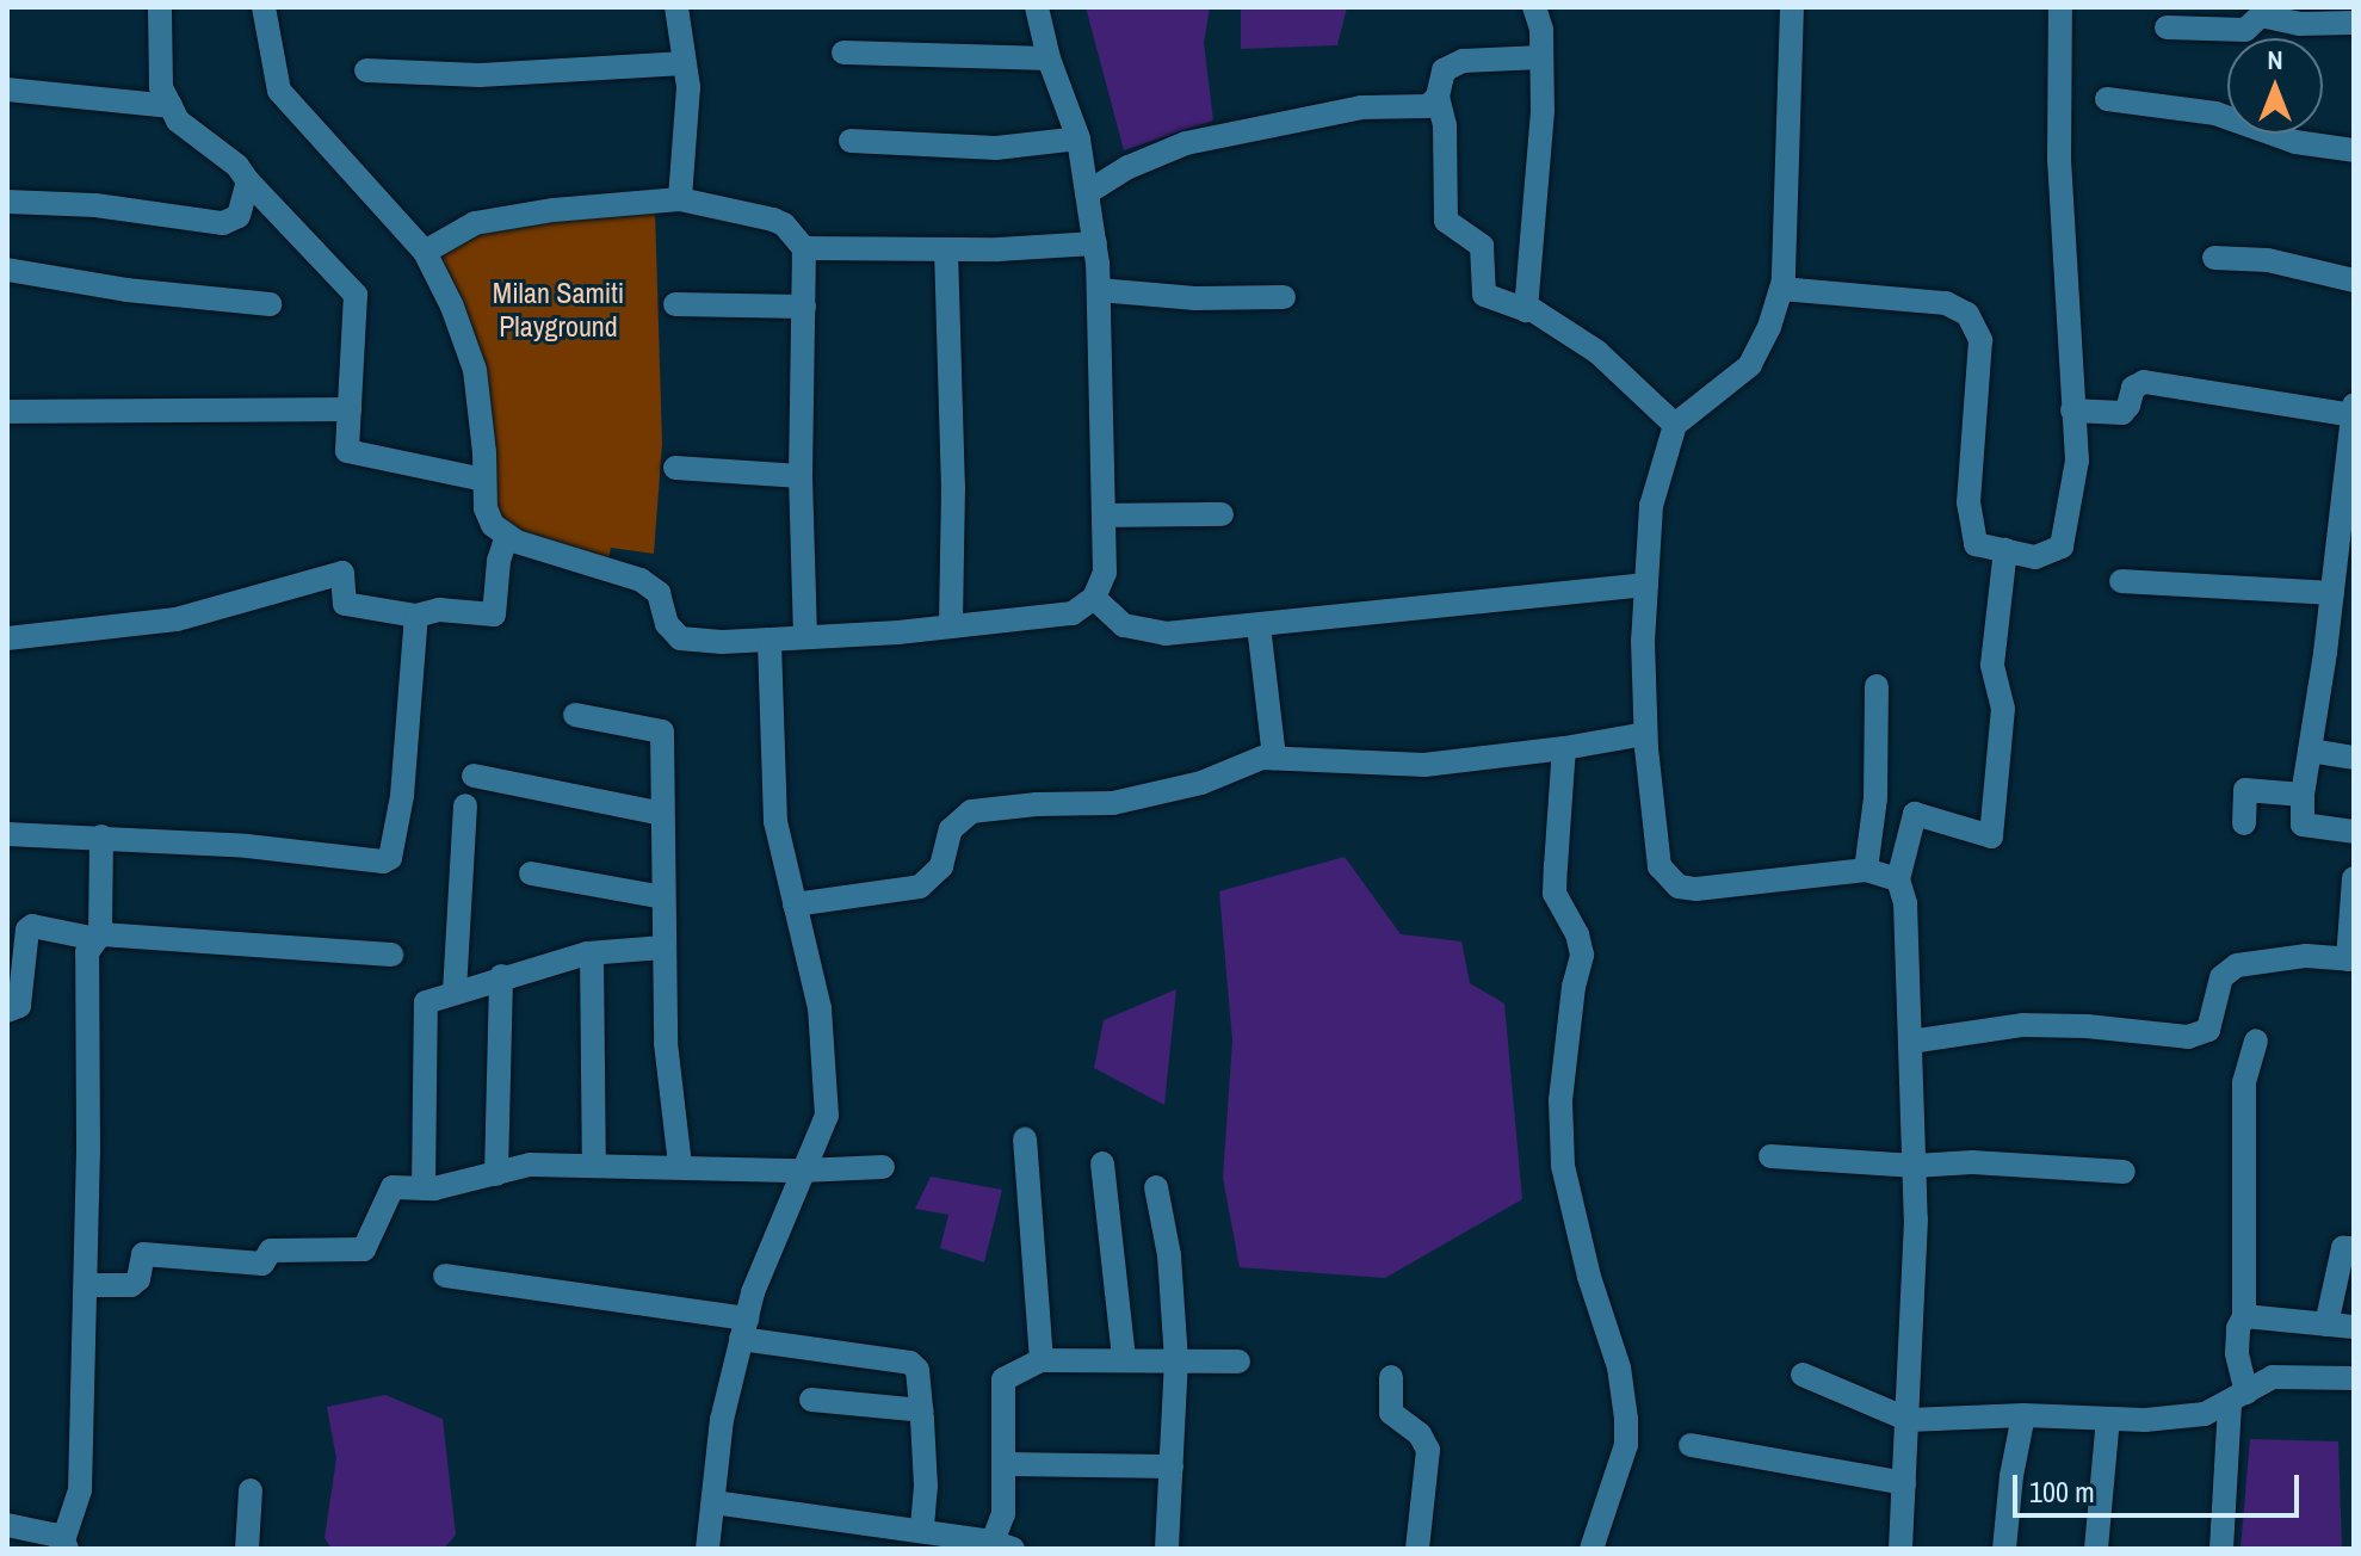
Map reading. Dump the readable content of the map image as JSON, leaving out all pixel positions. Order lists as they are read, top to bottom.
{
  "parks": ["Milan Samiti Playground"],
  "scale_bar": "100 m",
  "north": "top"
}
